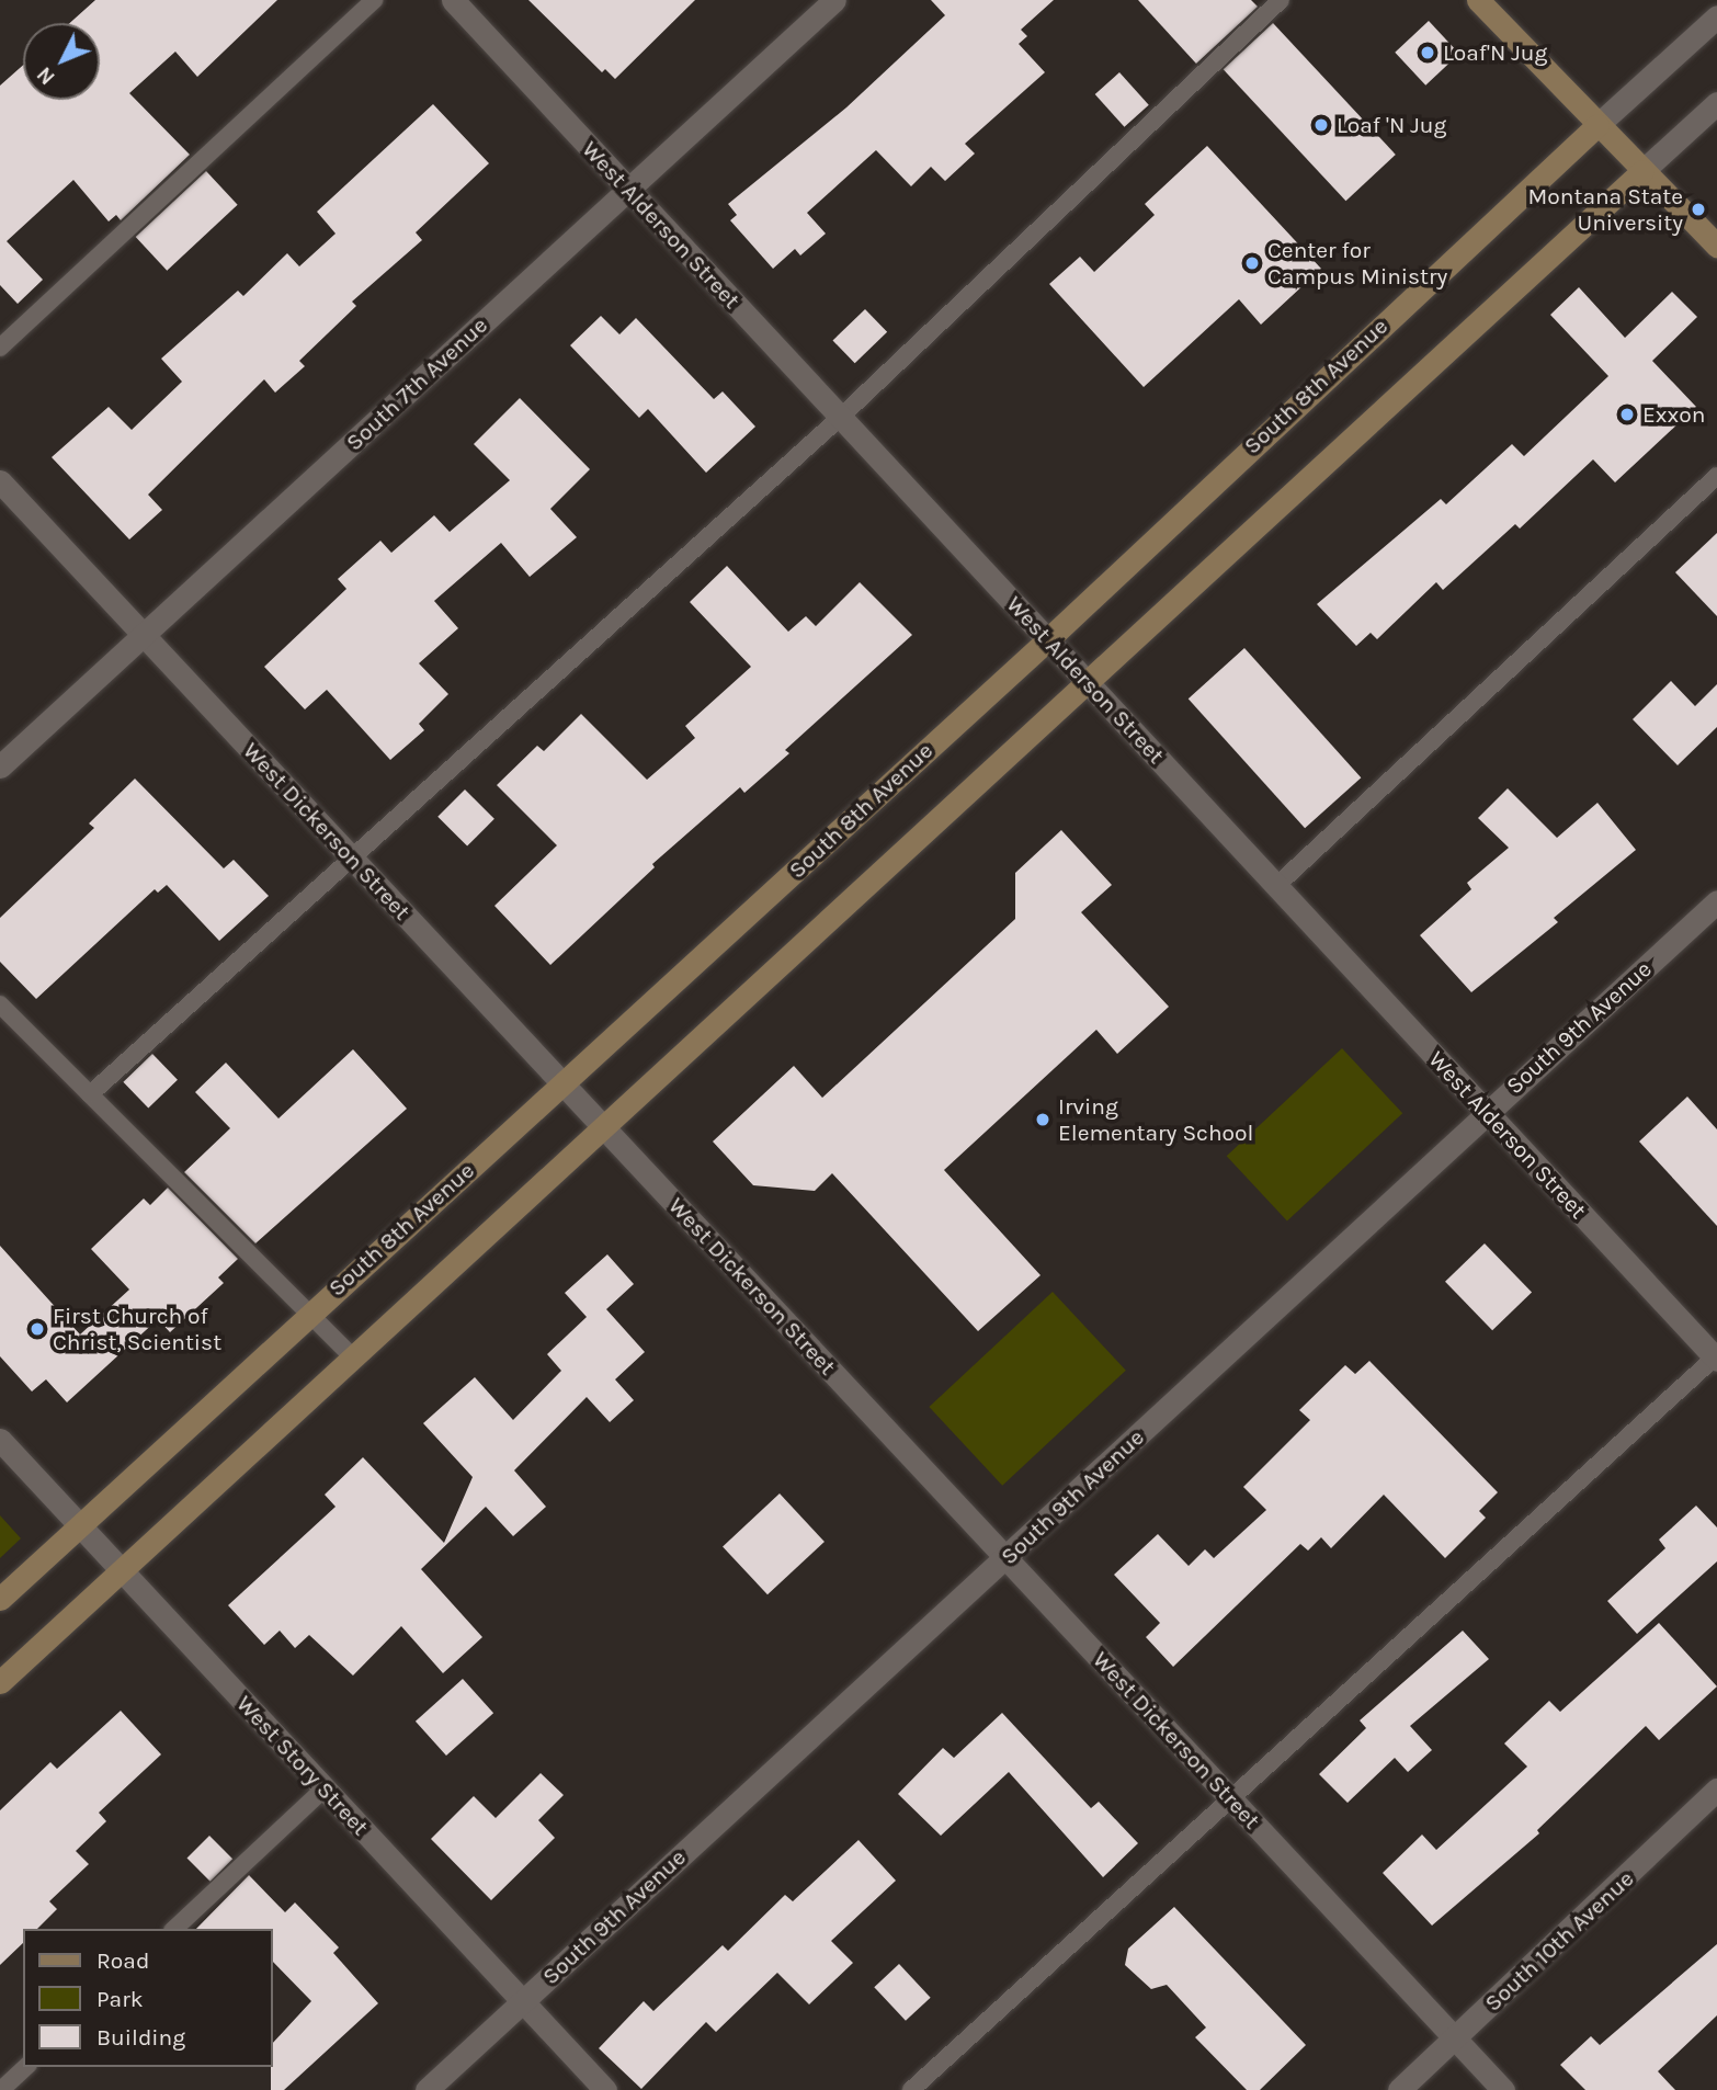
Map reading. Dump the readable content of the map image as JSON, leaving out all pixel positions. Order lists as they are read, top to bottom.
{
  "streets": {
    "street": [
      "West Alderson Street",
      "South 7th Avenue",
      "South 8th Avenue",
      "West Dickerson Street",
      "South 9th Avenue",
      "West Story Street",
      "South 10th Avenue"
    ]
  },
  "crossings": [
    ["West Alderson Street", "South 7th Avenue"],
    ["West Alderson Street", "South 8th Avenue"],
    ["West Alderson Street", "South 9th Avenue"],
    ["South 7th Avenue", "West Dickerson Street"],
    ["South 8th Avenue", "West Dickerson Street"],
    ["South 8th Avenue", "West Story Street"],
    ["West Dickerson Street", "South 9th Avenue"],
    ["West Dickerson Street", "South 10th Avenue"],
    ["South 9th Avenue", "West Story Street"]
  ],
  "places": [
    "Loaf'N Jug",
    "Loaf 'N Jug",
    "Montana State University",
    "Center for Campus Ministry",
    "Exxon",
    "Irving Elementary School",
    "First Church of Christ, Scientist"
  ],
  "legend": ["Road", "Park", "Building"],
  "north": "bottom left"
}
